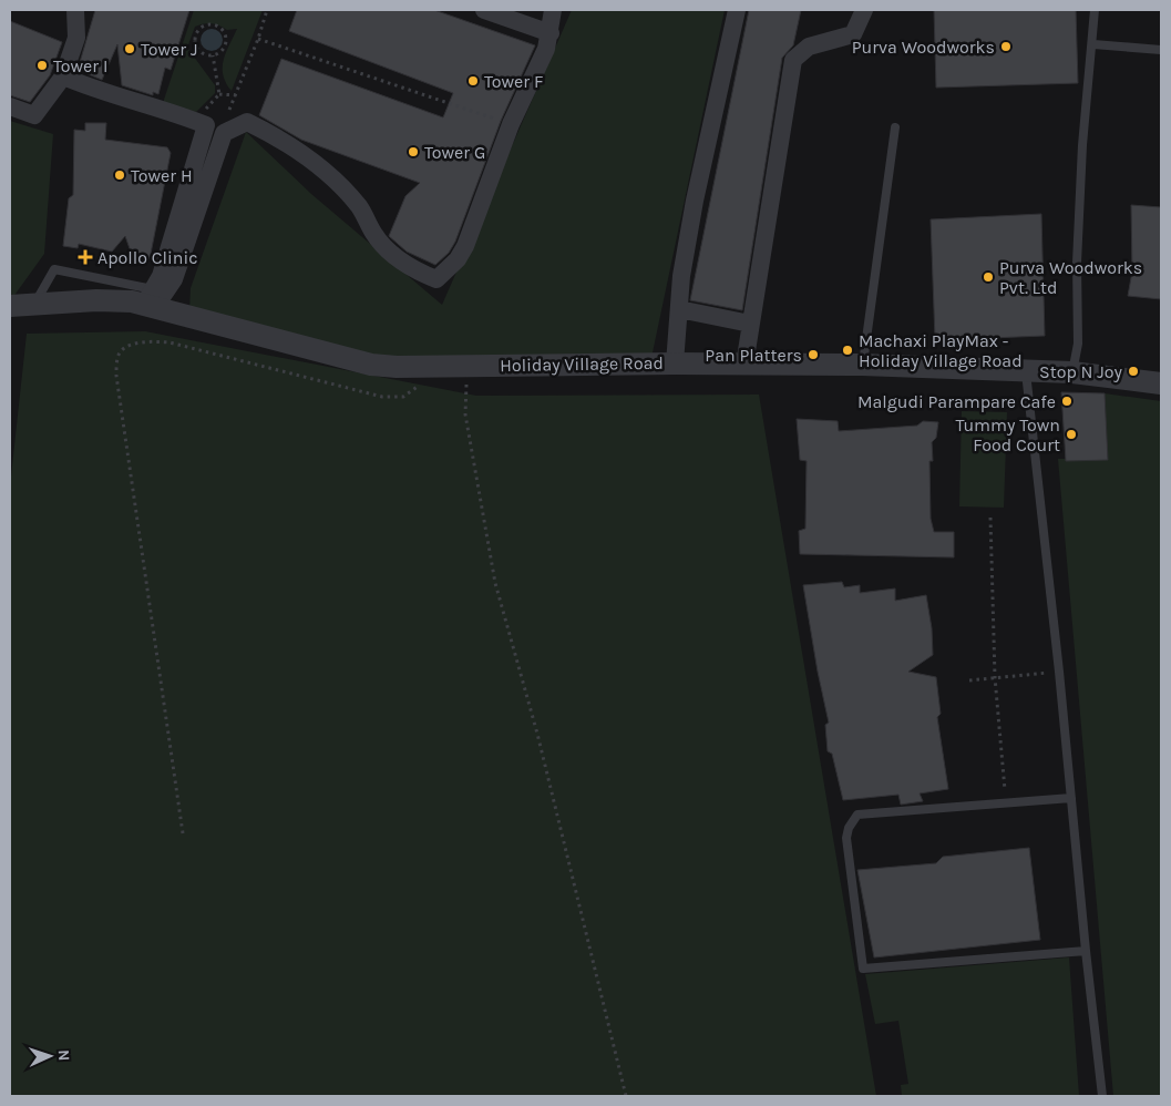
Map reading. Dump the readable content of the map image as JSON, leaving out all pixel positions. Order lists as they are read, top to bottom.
{
  "streets": {
    "street": ["Holiday Village Road"]
  },
  "places": {
    "other": [
      "Purva Woodworks",
      "Tower J",
      "Tower I",
      "Tower F",
      "Tower G",
      "Tower H",
      "Purva Woodworks Pvt. Ltd",
      "Machaxi PlayMax - Holiday Village Road",
      "Pan Platters",
      "Stop N Joy",
      "Malgudi Parampare Cafe",
      "Tummy Town Food Court"
    ],
    "health": ["Apollo Clinic"]
  },
  "north": "right"
}
